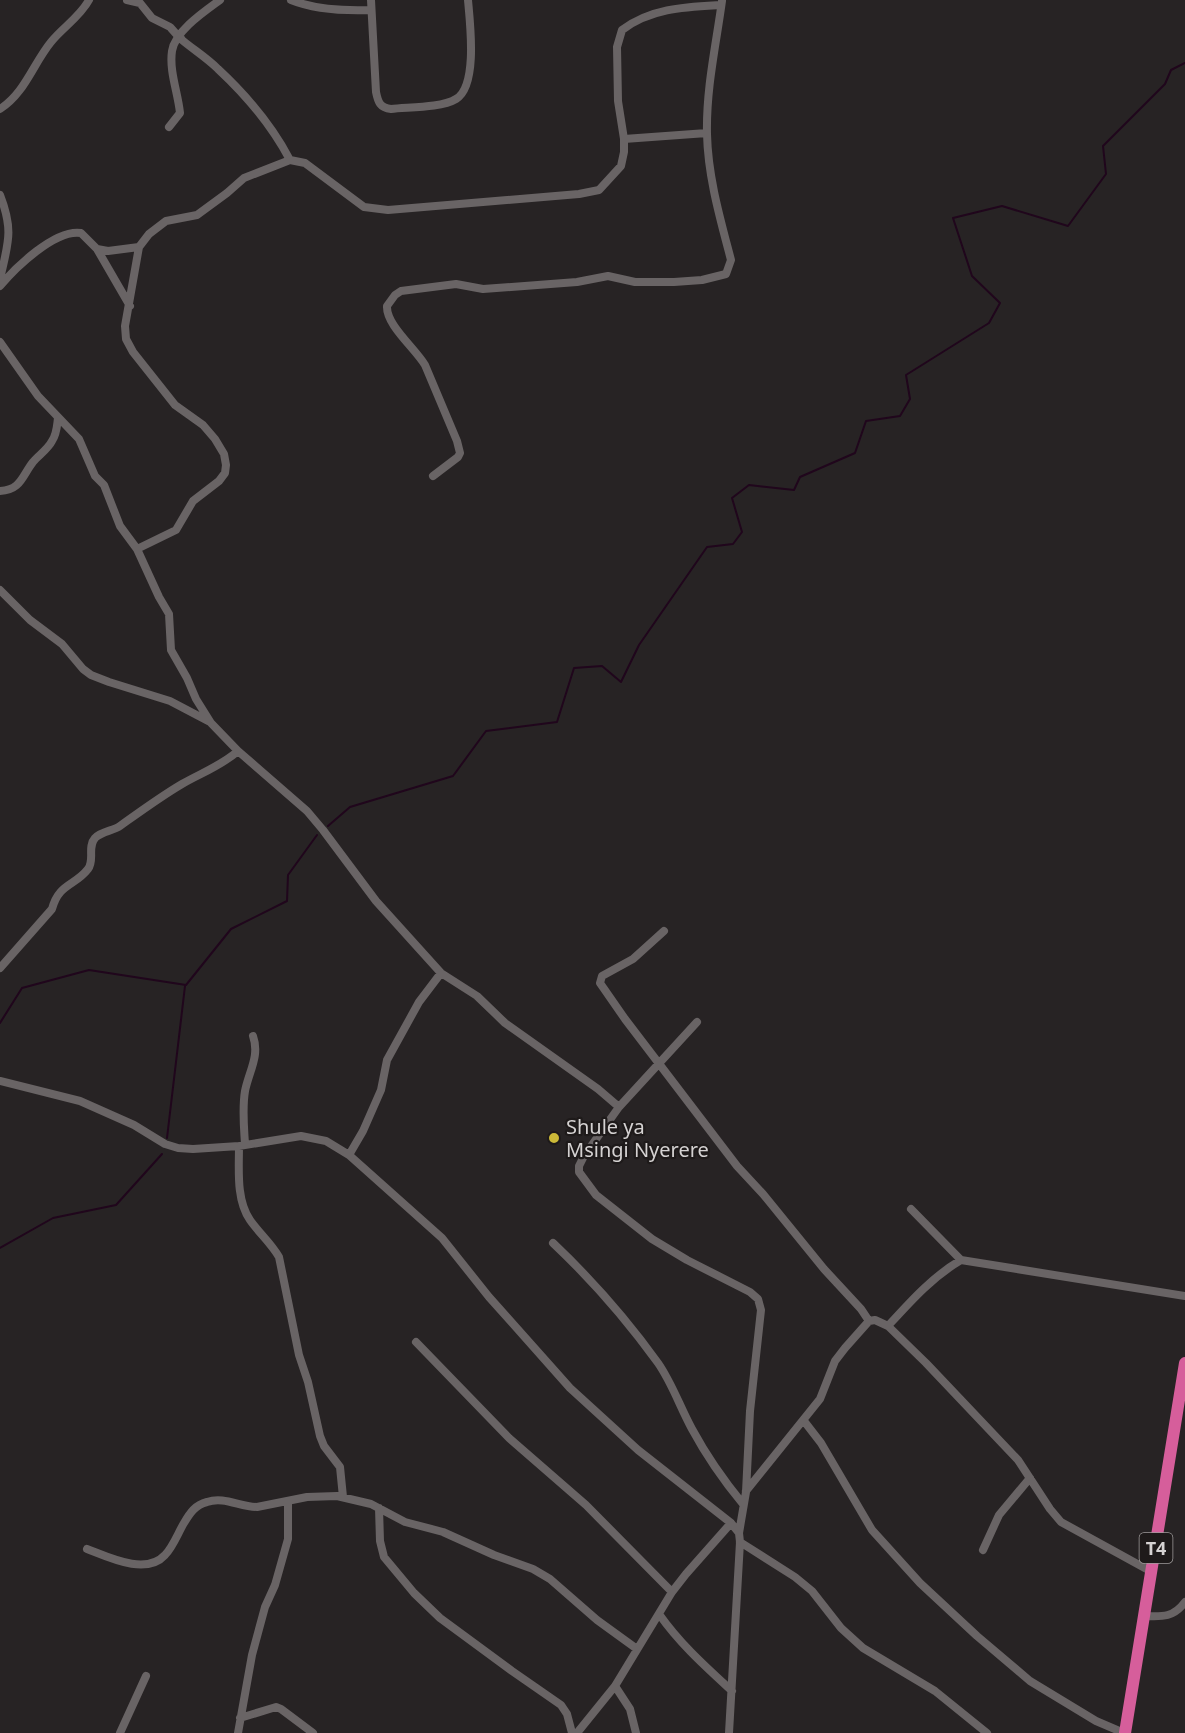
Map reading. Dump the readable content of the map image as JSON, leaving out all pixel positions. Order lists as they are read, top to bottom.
{
  "streets": {
    "highway": ["T4"]
  },
  "places": ["Shule ya Msingi Nyerere"]
}
